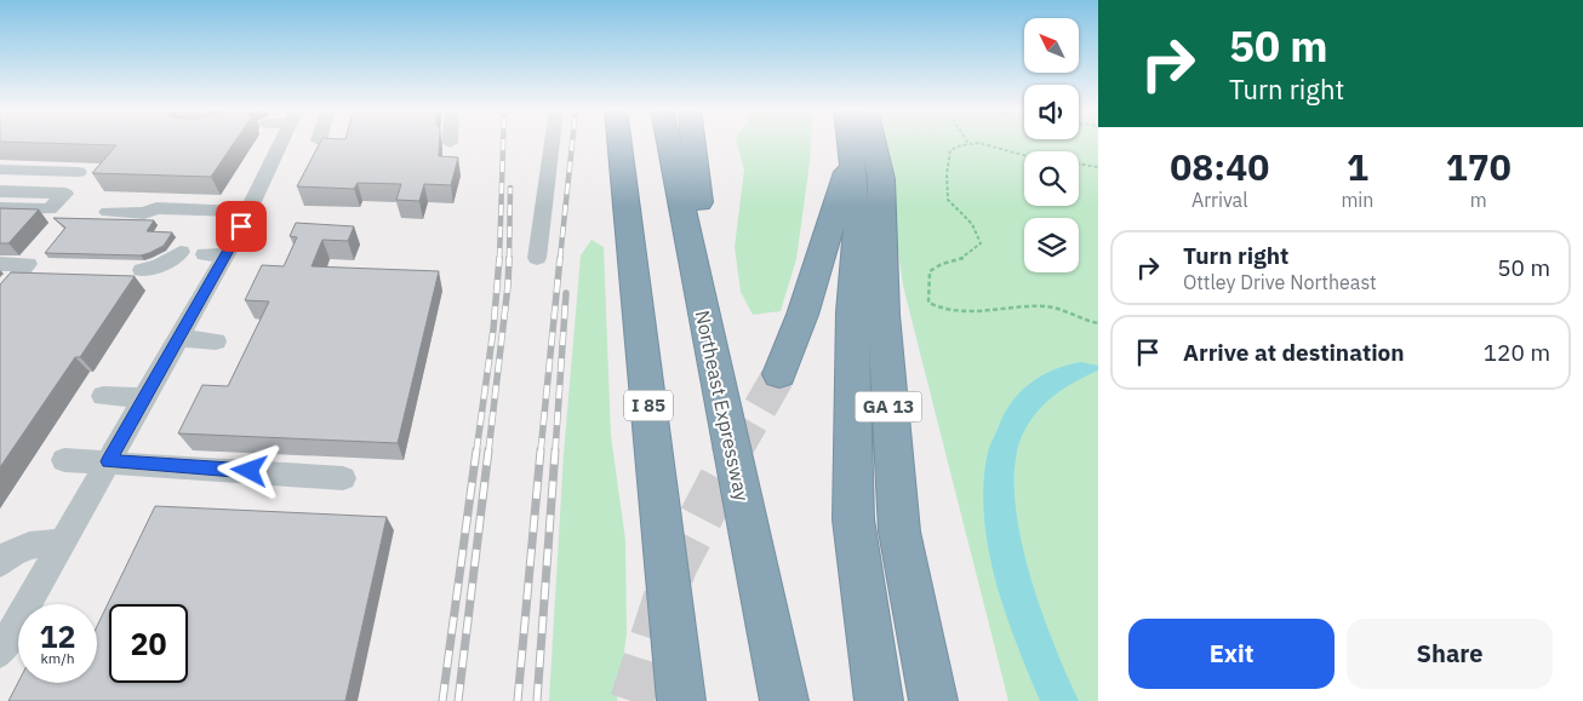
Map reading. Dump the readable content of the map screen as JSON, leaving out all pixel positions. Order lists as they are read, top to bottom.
{
  "streets": {
    "highway": ["I 85", "Northeast Expressway", "GA 13"]
  },
  "north": "top left",
  "page": {
    "turn": ["50 m", "Turn right"],
    "eta": [
      "08:40",
      "Arrival",
      "1",
      "min",
      "170",
      "m"
    ],
    "list": [
      {
        "name": "Turn right",
        "note": "Ottley Drive Northeast",
        "value": "50 m"
      },
      {
        "name": "Arrive at destination",
        "value": "120 m"
      }
    ],
    "speed": "12 km/h",
    "limit": "20",
    "buttons": ["Exit", "Share"]
  }
}
